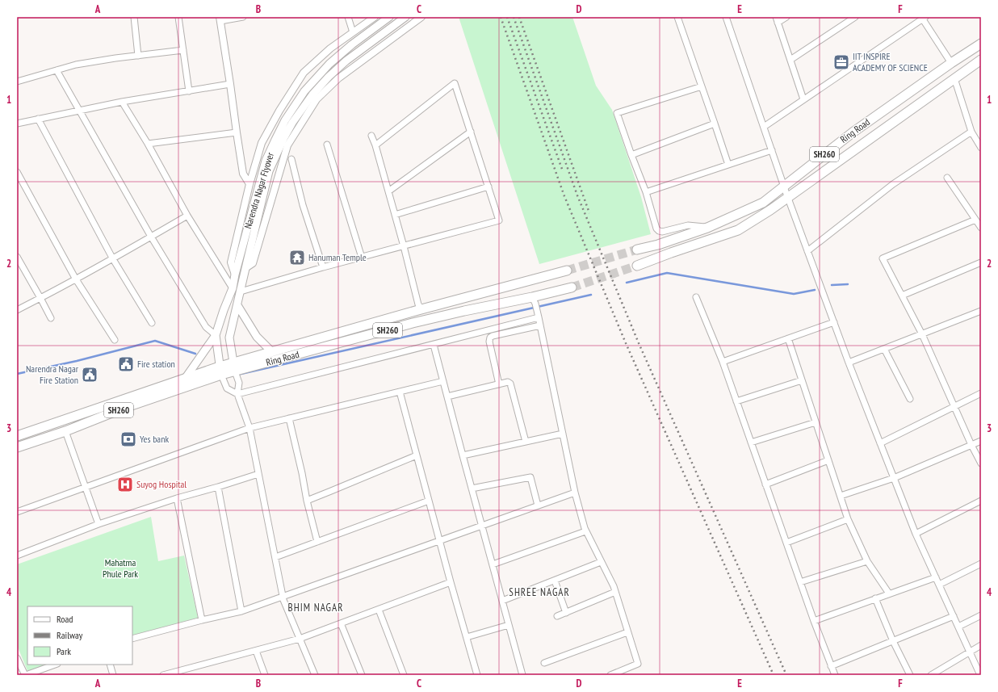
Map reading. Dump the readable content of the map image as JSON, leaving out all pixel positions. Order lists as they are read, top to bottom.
{
  "streets": {
    "highway": ["Ring Road", "SH260"],
    "main road": ["Narendra Nagar Flyover"]
  },
  "crossings": [
    ["Ring Road", "Narendra Nagar Flyover"]
  ],
  "districts": ["SHREE NAGAR", "BHIM NAGAR"],
  "parks": ["Mahatma Phule Park"],
  "places": {
    "office": ["IIT INSPIRE ACADEMY OF SCIENCE"],
    "temple": ["Hanuman Temple"],
    "public building": ["Fire station", "Narendra Nagar Fire Station"],
    "bank": ["Yes bank"],
    "hospital": ["Suyog Hospital"]
  },
  "legend": ["Road", "Railway", "Park"],
  "grid": {
    "columns": [
      "A",
      "B",
      "C",
      "D",
      "E",
      "F"
    ],
    "rows": [
      "1",
      "2",
      "3",
      "4"
    ]
  }
}
